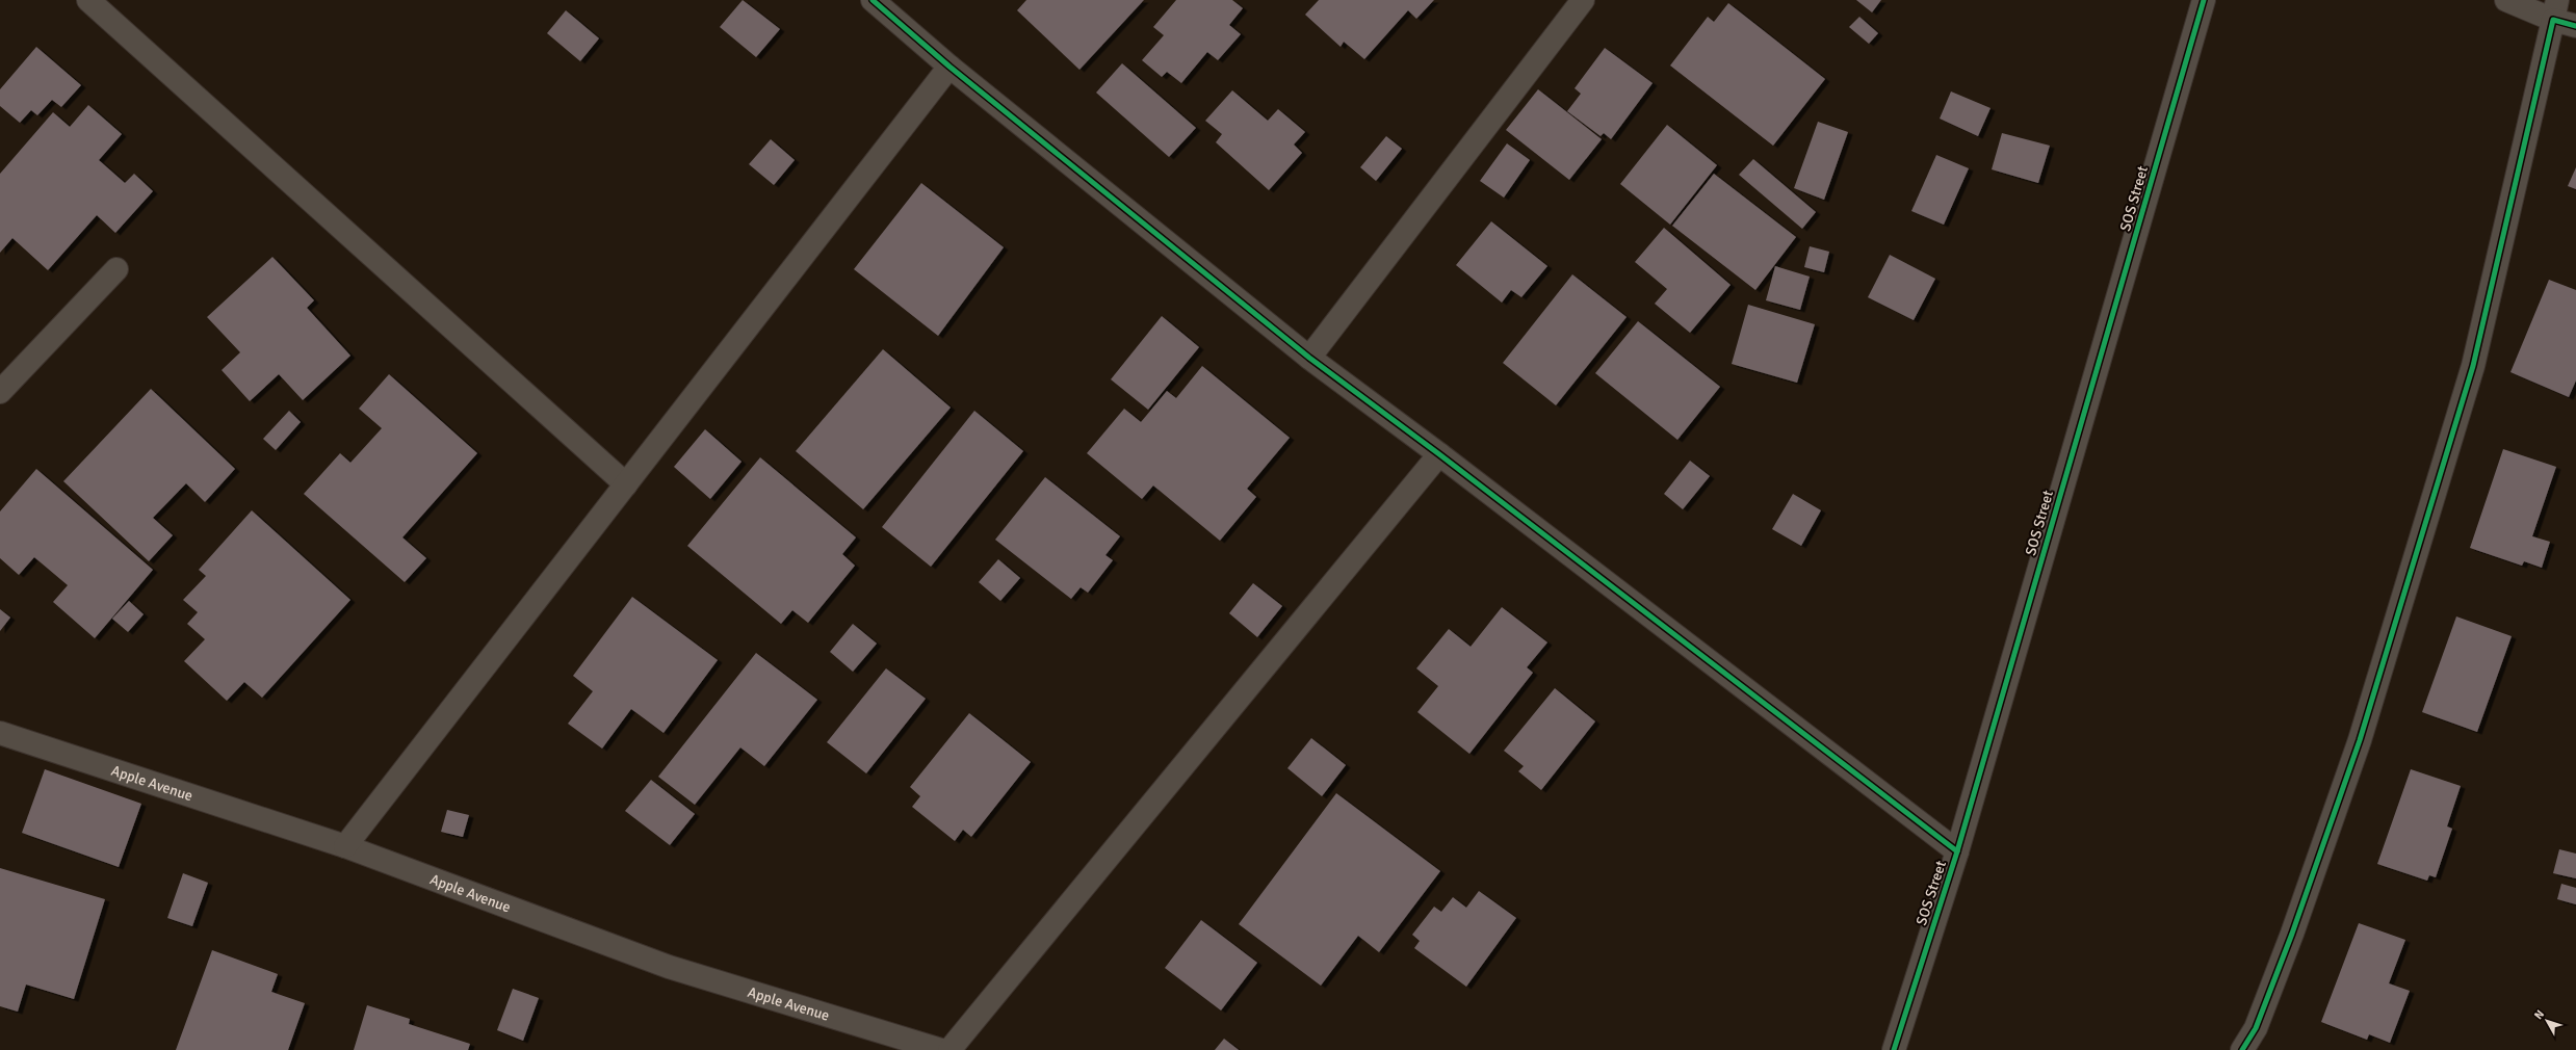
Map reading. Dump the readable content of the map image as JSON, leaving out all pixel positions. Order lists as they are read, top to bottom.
{
  "streets": {
    "street": ["SOS Street", "Apple Avenue"]
  },
  "north": "top left"
}
